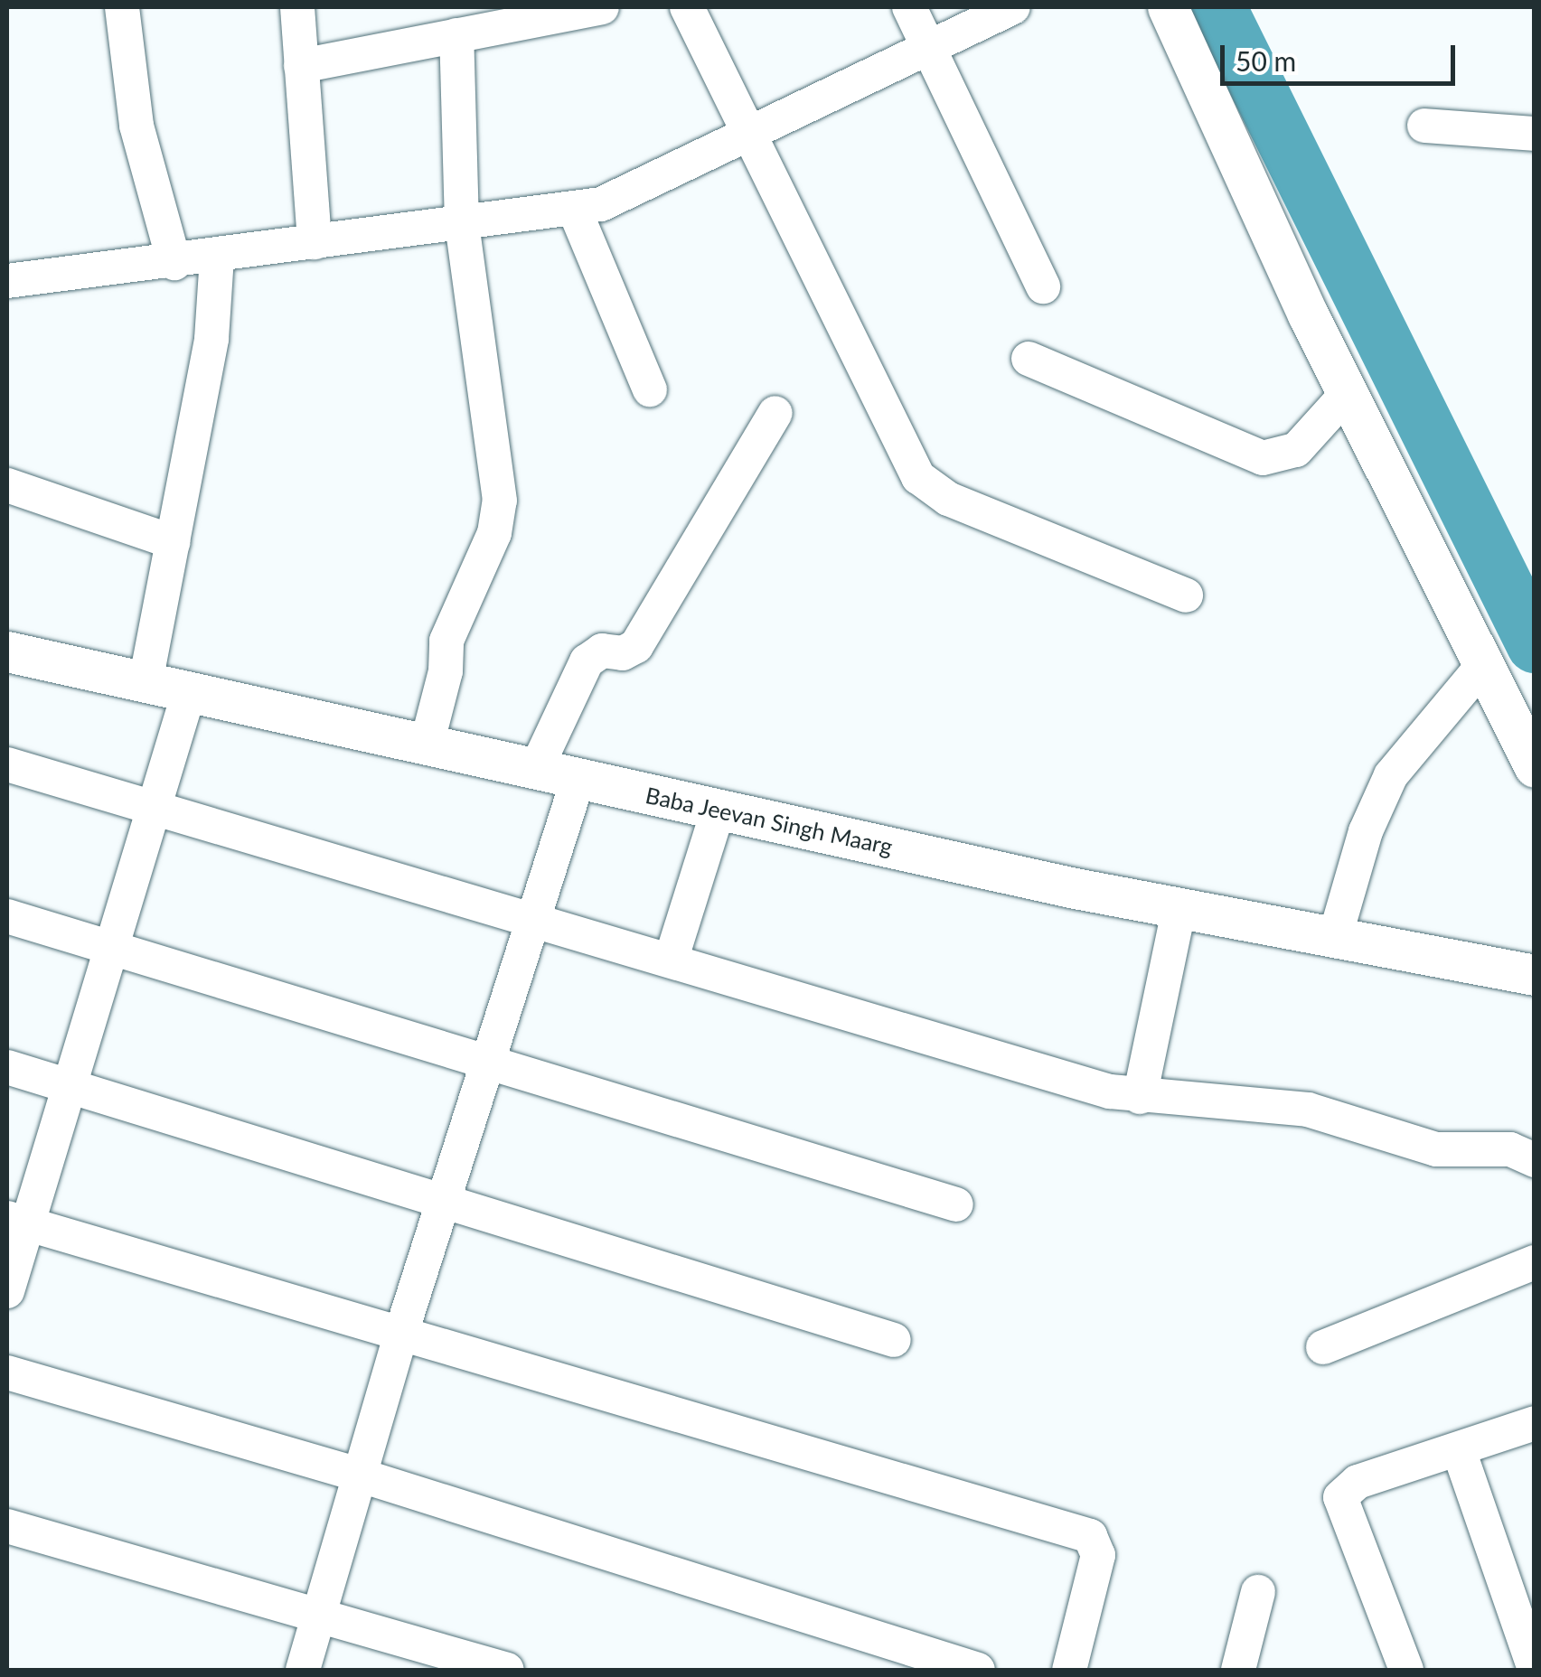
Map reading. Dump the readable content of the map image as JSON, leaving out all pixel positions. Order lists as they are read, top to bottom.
{
  "streets": {
    "street": ["Baba Jeevan Singh Maarg"]
  },
  "scale_bar": "50 m"
}
